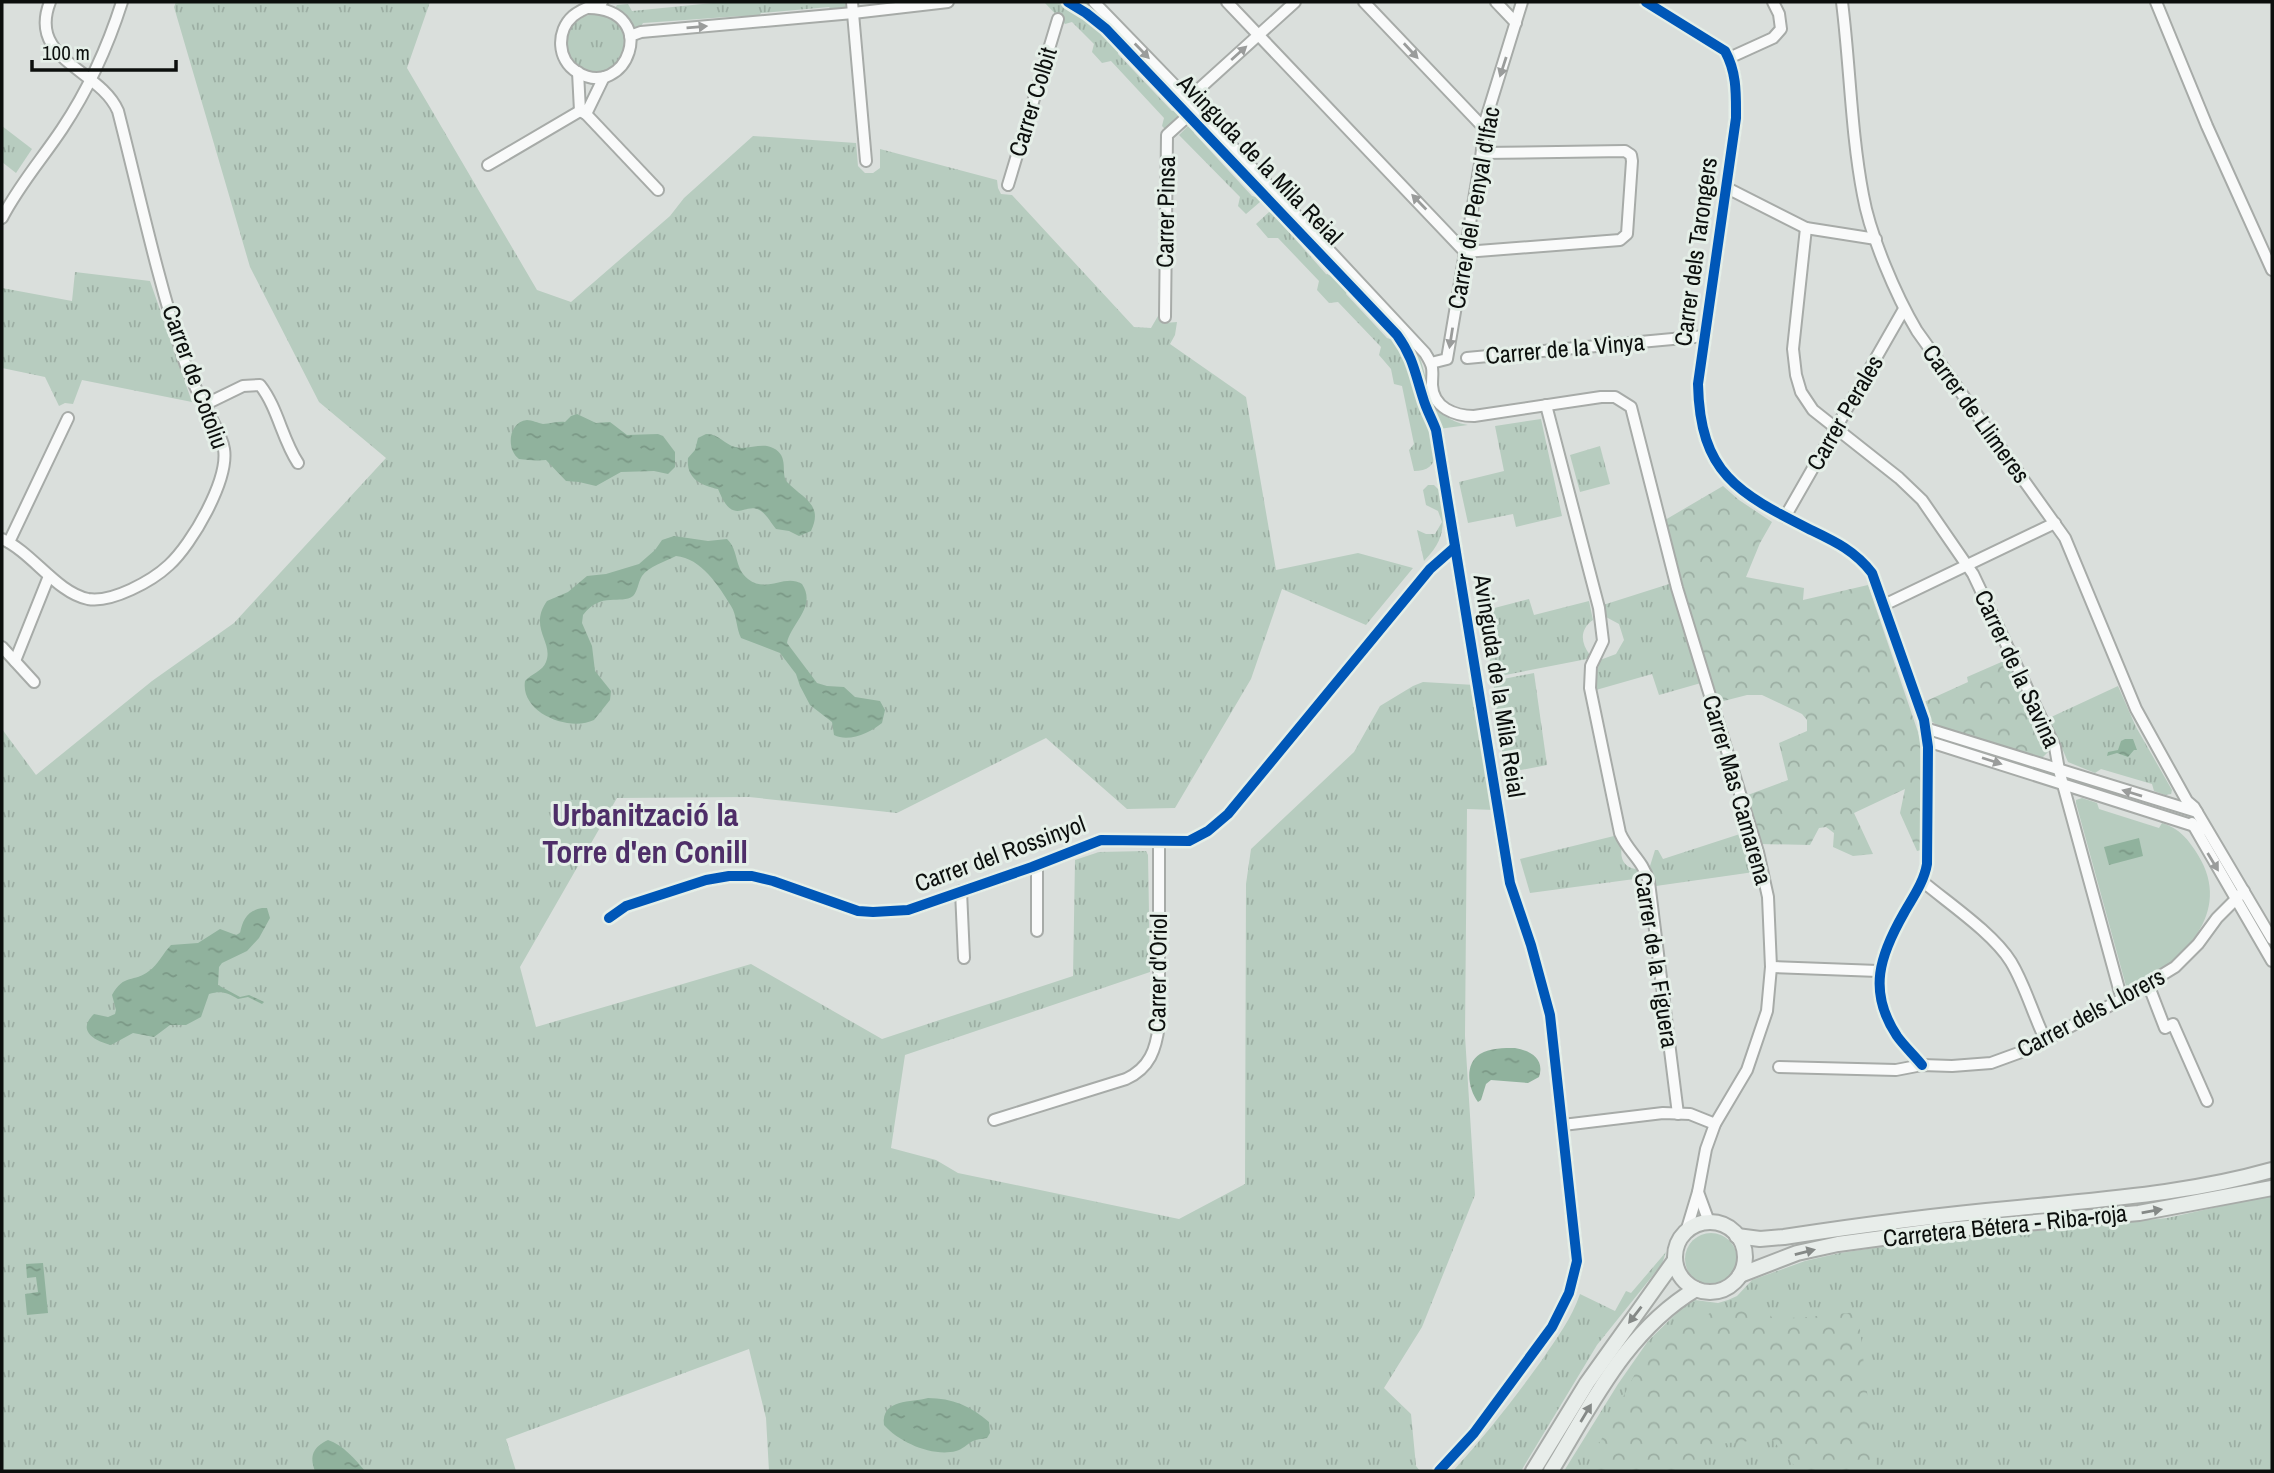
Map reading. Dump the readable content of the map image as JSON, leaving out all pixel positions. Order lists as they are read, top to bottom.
{
  "streets": {
    "main road": ["Carretera Bétera - Riba-roja"],
    "street": [
      "Carrer Colbit",
      "Avinguda de la Mila Reial",
      "Carrer del Penyal d'Ifac",
      "Carrer Pinsa",
      "Carrer dels Tarongers",
      "Carrer de la Vinya",
      "Carrer de Cotoliu",
      "Carrer Perales",
      "Carrer de Llimeres",
      "Carrer de la Savina",
      "Carrer Mas Camarena",
      "Carrer del Rossinyol",
      "Carrer de la Figuera",
      "Carrer d'Oriol",
      "Carrer dels Llorers"
    ]
  },
  "crossings": [
    ["Avinguda de la Mila Reial", "Carrer Pinsa"],
    ["Avinguda de la Mila Reial", "Carrer del Rossinyol"],
    ["Carrer del Penyal d'Ifac", "Carrer Mas Camarena"],
    ["Carrer dels Tarongers", "Carrer de la Vinya"],
    ["Carrer dels Tarongers", "Carrer Perales"],
    ["Carrer Perales", "Carrer de Llimeres"],
    ["Carrer Perales", "Carrer de la Savina"],
    ["Carrer de Llimeres", "Carrer dels Llorers"],
    ["Carrer de la Savina", "Carrer dels Llorers"],
    ["Carrer Mas Camarena", "Carrer de la Figuera"],
    ["Carrer Mas Camarena", "Carretera Bétera - Riba-roja"],
    ["Carrer del Rossinyol", "Carrer d'Oriol"]
  ],
  "one_way": ["Carrer del Penyal d'Ifac"],
  "districts": ["Urbanització la Torre d'en Conill"],
  "scale_bar": "100 m"
}
